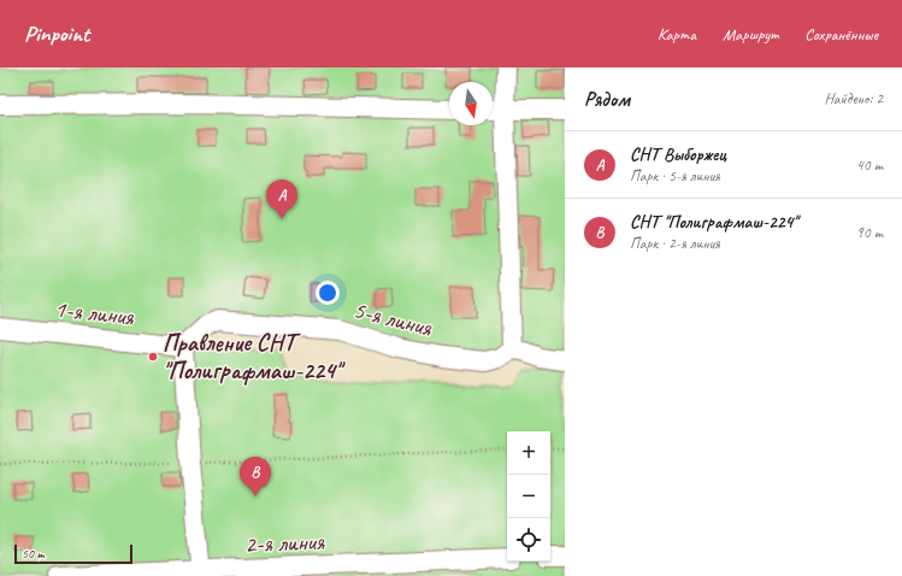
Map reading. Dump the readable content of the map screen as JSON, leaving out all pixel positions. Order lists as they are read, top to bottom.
{
  "streets": {
    "street": ["1-я линия", "5-я линия", "2-я линия"]
  },
  "crossings": [
    ["1-я линия", "5-я линия"]
  ],
  "places": ["Правление СНТ \"Полиграфмаш-224\""],
  "scale_bar": "50 m",
  "north": "bottom",
  "page": {
    "header": "Pinpoint",
    "nav": ["Карта", "Маршрут", "Сохранённые"],
    "heading": ["Рядом", "Найдено: 2"],
    "list": [
      {
        "mark": "A",
        "name": "СНТ Выборжец",
        "note": "Парк · 5-я линия",
        "value": "40 m"
      },
      {
        "mark": "B",
        "name": "СНТ \"Полиграфмаш-224\"",
        "note": "Парк · 2-я линия",
        "value": "90 m"
      }
    ],
    "pins": ["A", "B"],
    "map_buttons": ["+", "−"],
    "scale": "50 m"
  }
}
